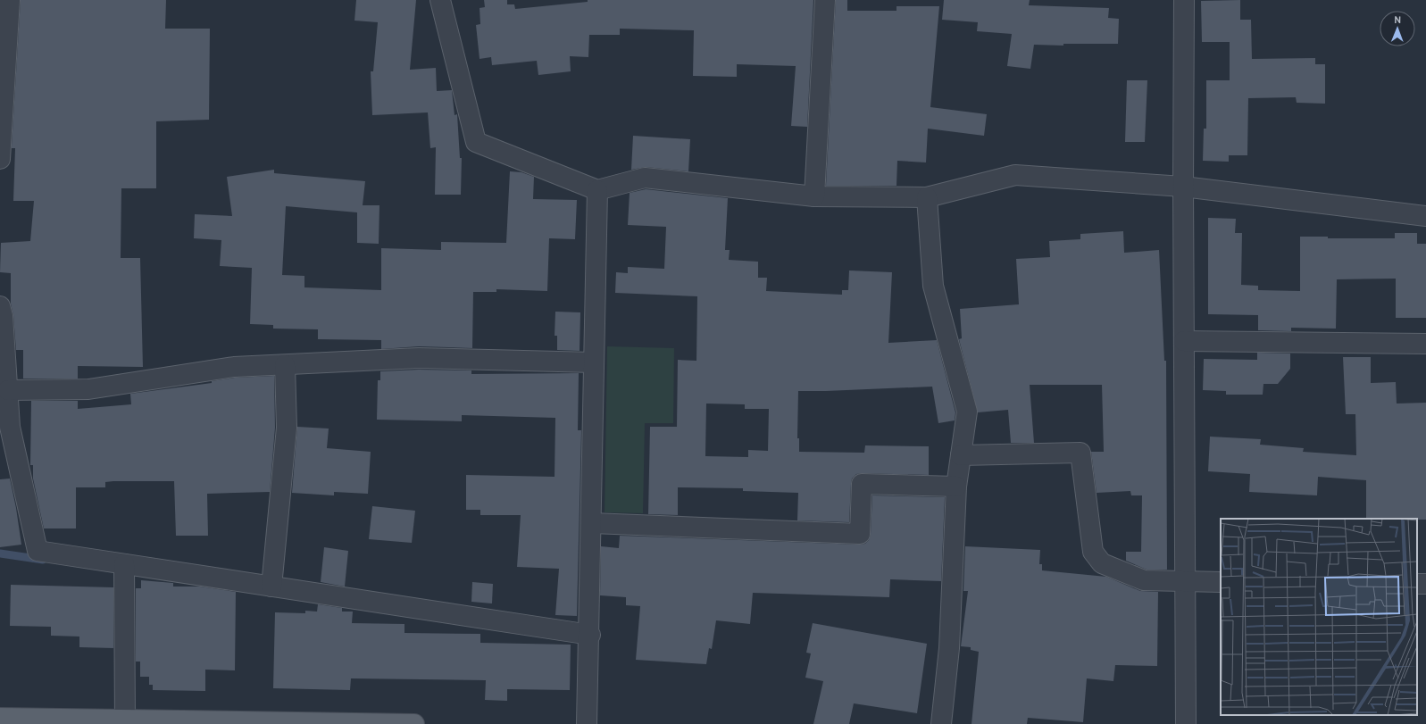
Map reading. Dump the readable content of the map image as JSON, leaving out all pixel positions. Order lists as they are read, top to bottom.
{
  "north": "top"
}
